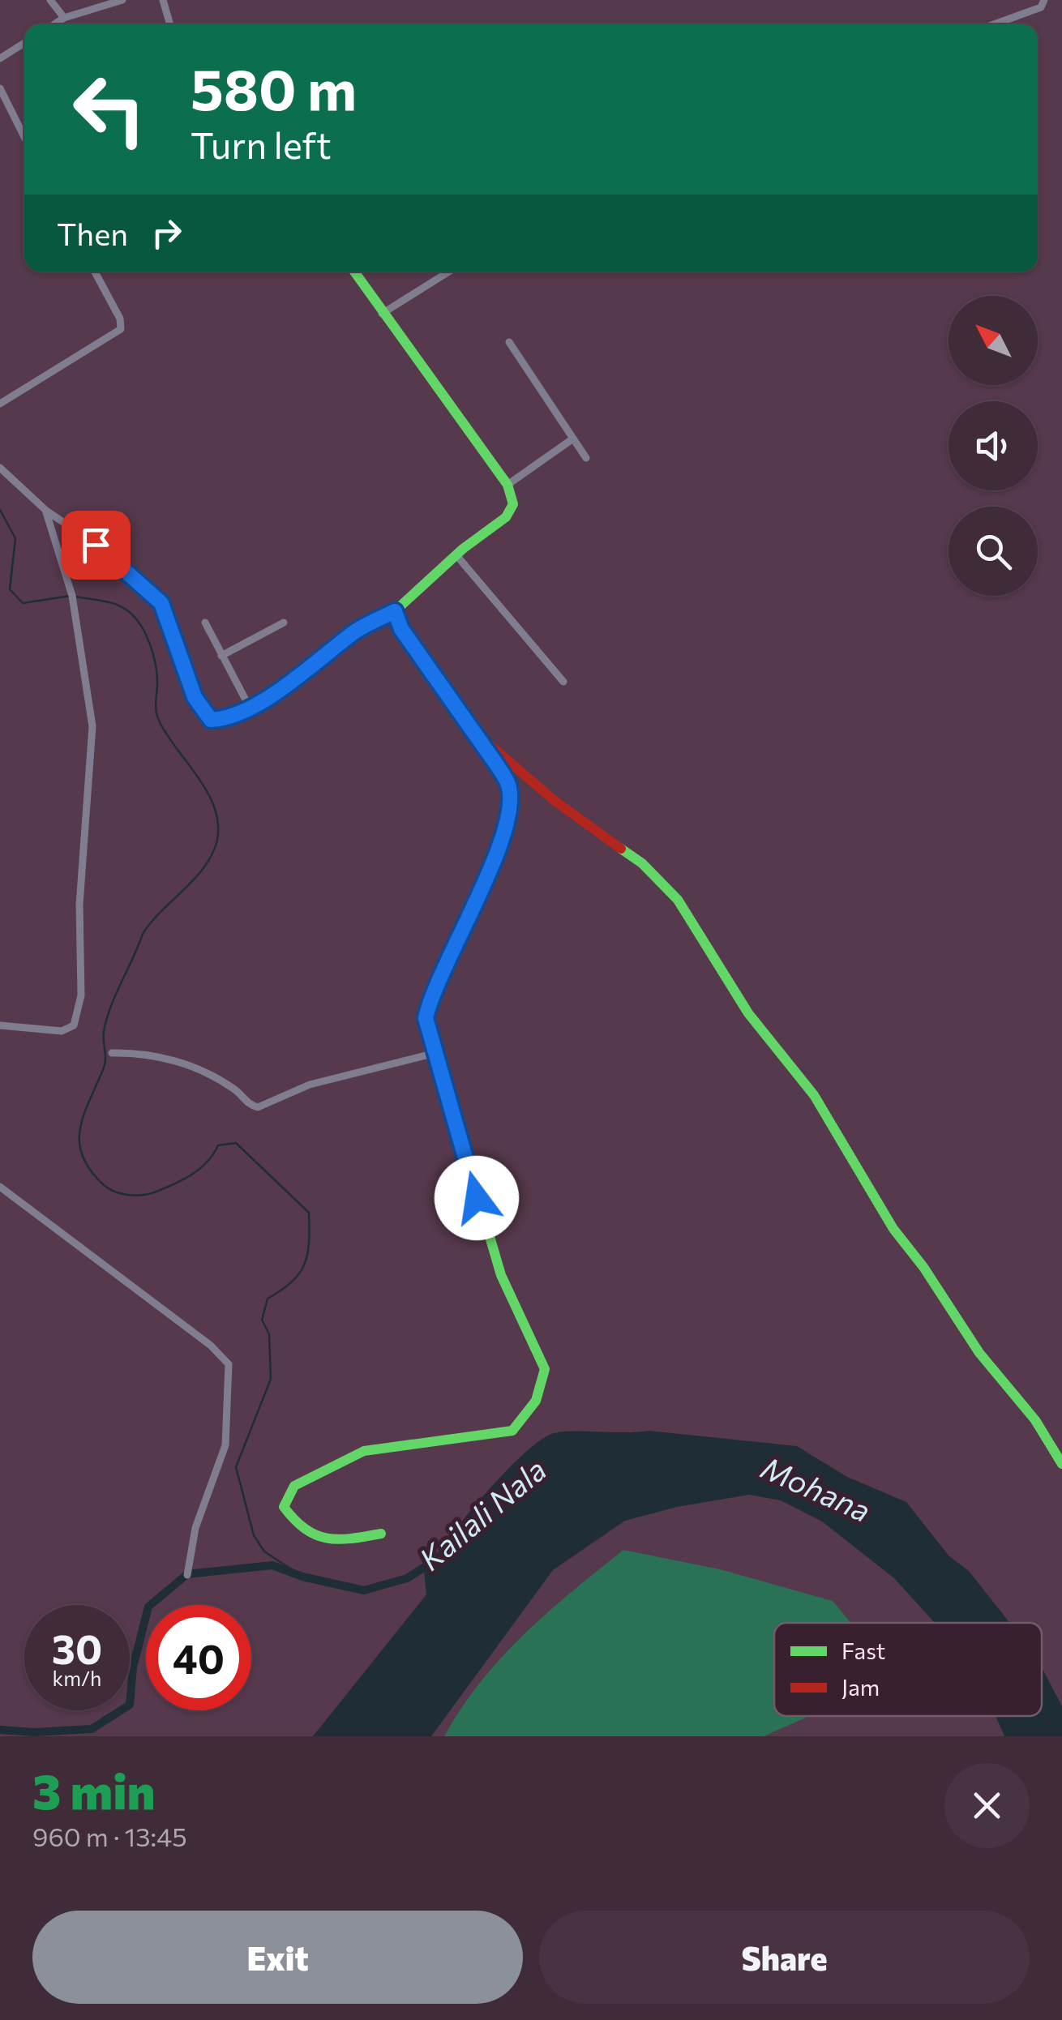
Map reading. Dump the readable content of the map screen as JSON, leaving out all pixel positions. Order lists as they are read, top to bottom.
{
  "water": ["Mohana", "Kailali Nala"],
  "legend": ["Fast", "Jam"],
  "north": "top left",
  "page": {
    "turn": ["580 m", "Turn left"],
    "then": "Then",
    "speed": "30 km/h",
    "limit": "40",
    "heading": ["3 min", "960 m · 13:45"],
    "buttons": ["Exit", "Share"]
  }
}
